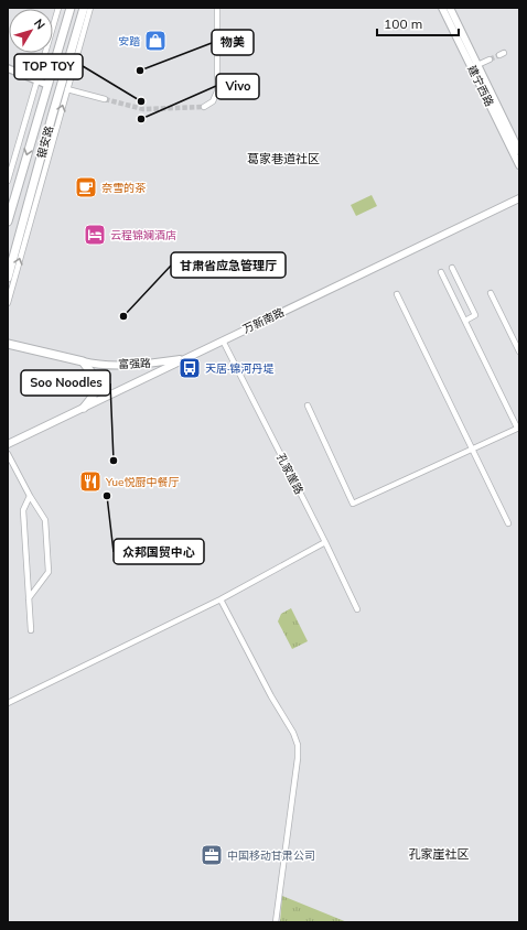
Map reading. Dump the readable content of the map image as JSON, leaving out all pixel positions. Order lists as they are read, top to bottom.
{
  "streets": {
    "main road": [
      "建宁西路",
      "银安路",
      "万新南路",
      "富强路"
    ],
    "street": ["孔家崖路"]
  },
  "crossings": [
    ["万新南路", "富强路"],
    ["万新南路", "孔家崖路"]
  ],
  "districts": ["葛家巷道社区", "孔家崖社区"],
  "places": {
    "shop": ["安踏"],
    "other": [
      "物美",
      "TOP TOY",
      "Vivo",
      "甘肃省应急管理厅",
      "Soo Noodles",
      "众邦国贸中心"
    ],
    "cafe": ["奈雪的茶"],
    "hotel": ["云程锦斓酒店"],
    "bus stop": ["天居·锦河丹堤"],
    "restaurant": ["Yue悦厨中餐厅"],
    "office": ["中国移动甘肃公司"]
  },
  "scale_bar": "100 m",
  "north": "top right"
}
